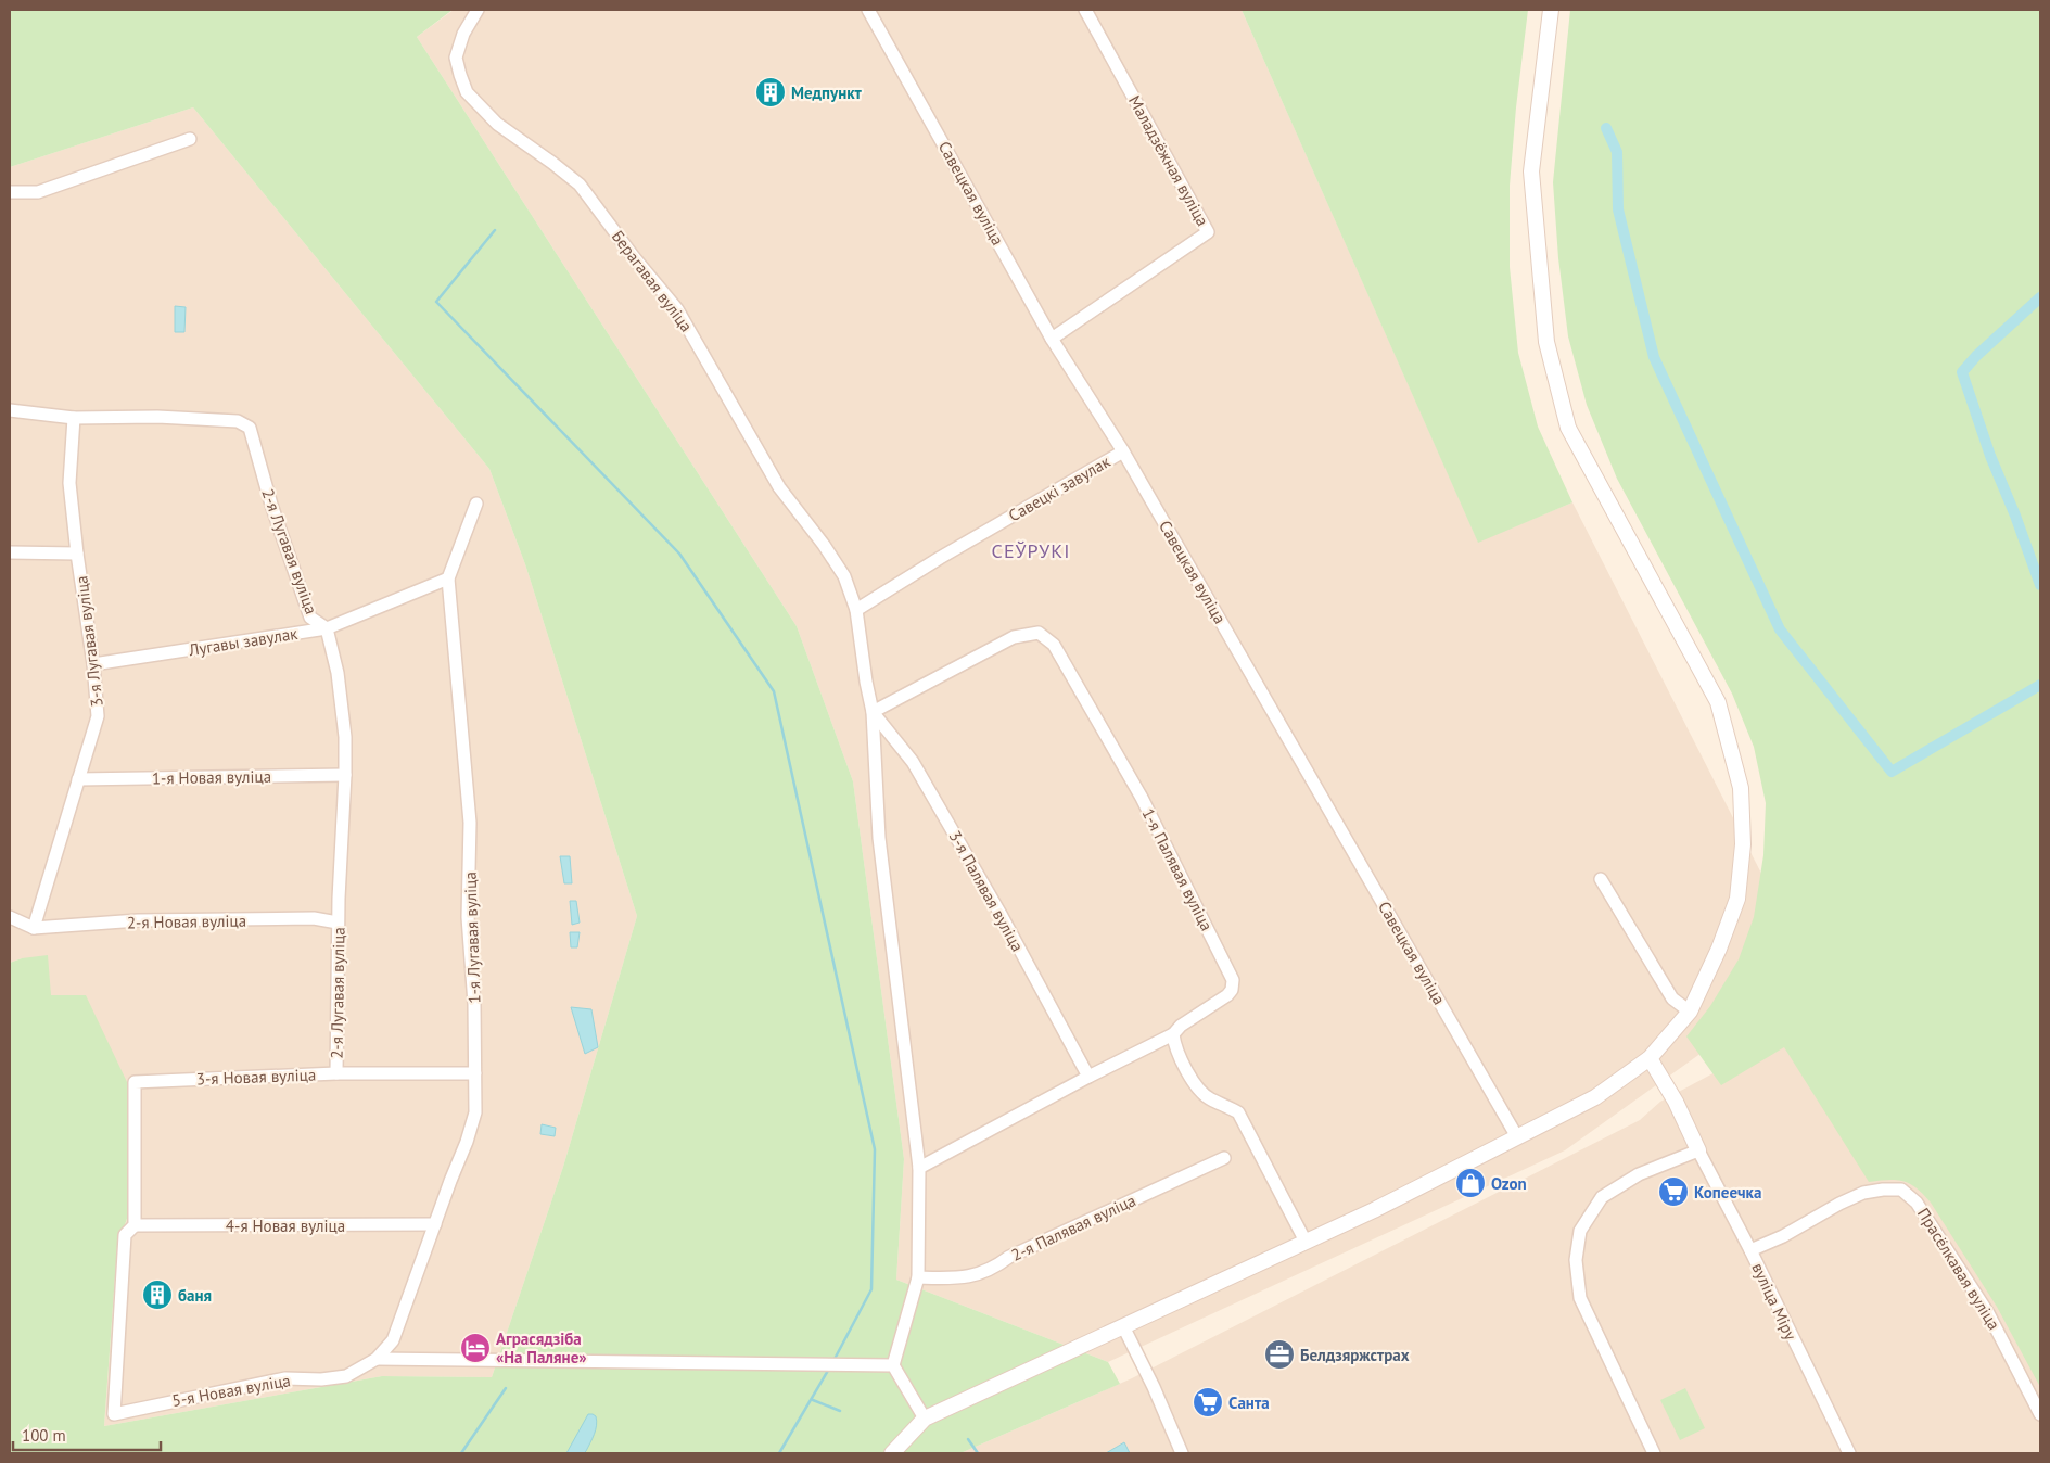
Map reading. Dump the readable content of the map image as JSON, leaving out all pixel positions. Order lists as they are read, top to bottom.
{
  "streets": {
    "street": [
      "Маладзёжная вуліца",
      "Савецкая вуліца",
      "Берагавая вуліца",
      "Савецкі завулак",
      "2-я Лугавая вуліца",
      "3-я Лугавая вуліца",
      "Лугавы завулак",
      "1-я Новая вуліца",
      "1-я Палявая вуліца",
      "3-я Палявая вуліца",
      "2-я Новая вуліца",
      "1-я Лугавая вуліца",
      "3-я Новая вуліца",
      "4-я Новая вуліца",
      "2-я Палявая вуліца",
      "Прасёлкавая вуліца",
      "вуліца Міру",
      "5-я Новая вуліца"
    ]
  },
  "crossings": [
    ["Маладзёжная вуліца", "Савецкая вуліца"],
    ["Савецкая вуліца", "Савецкі завулак"],
    ["Берагавая вуліца", "Савецкі завулак"],
    ["Берагавая вуліца", "1-я Палявая вуліца"],
    ["Берагавая вуліца", "3-я Палявая вуліца"],
    ["Берагавая вуліца", "2-я Палявая вуліца"],
    ["2-я Лугавая вуліца", "3-я Лугавая вуліца"],
    ["2-я Лугавая вуліца", "Лугавы завулак"],
    ["2-я Лугавая вуліца", "1-я Новая вуліца"],
    ["2-я Лугавая вуліца", "2-я Новая вуліца"],
    ["2-я Лугавая вуліца", "3-я Новая вуліца"],
    ["3-я Лугавая вуліца", "Лугавы завулак"],
    ["3-я Лугавая вуліца", "1-я Новая вуліца"],
    ["3-я Лугавая вуліца", "2-я Новая вуліца"],
    ["Лугавы завулак", "1-я Лугавая вуліца"],
    ["1-я Палявая вуліца", "3-я Палявая вуліца"],
    ["1-я Лугавая вуліца", "3-я Новая вуліца"],
    ["1-я Лугавая вуліца", "4-я Новая вуліца"],
    ["1-я Лугавая вуліца", "5-я Новая вуліца"],
    ["3-я Новая вуліца", "4-я Новая вуліца"],
    ["3-я Новая вуліца", "5-я Новая вуліца"],
    ["4-я Новая вуліца", "5-я Новая вуліца"],
    ["Прасёлкавая вуліца", "вуліца Міру"]
  ],
  "districts": ["СЕЎРУКІ"],
  "places": {
    "building": ["Медпункт", "баня"],
    "shop": ["Ozon"],
    "supermarket": ["Копеечка", "Санта"],
    "hotel": ["Аграсядзіба «На Паляне»"],
    "office": ["Белдзяржстрах"]
  },
  "scale_bar": "100 m"
}
